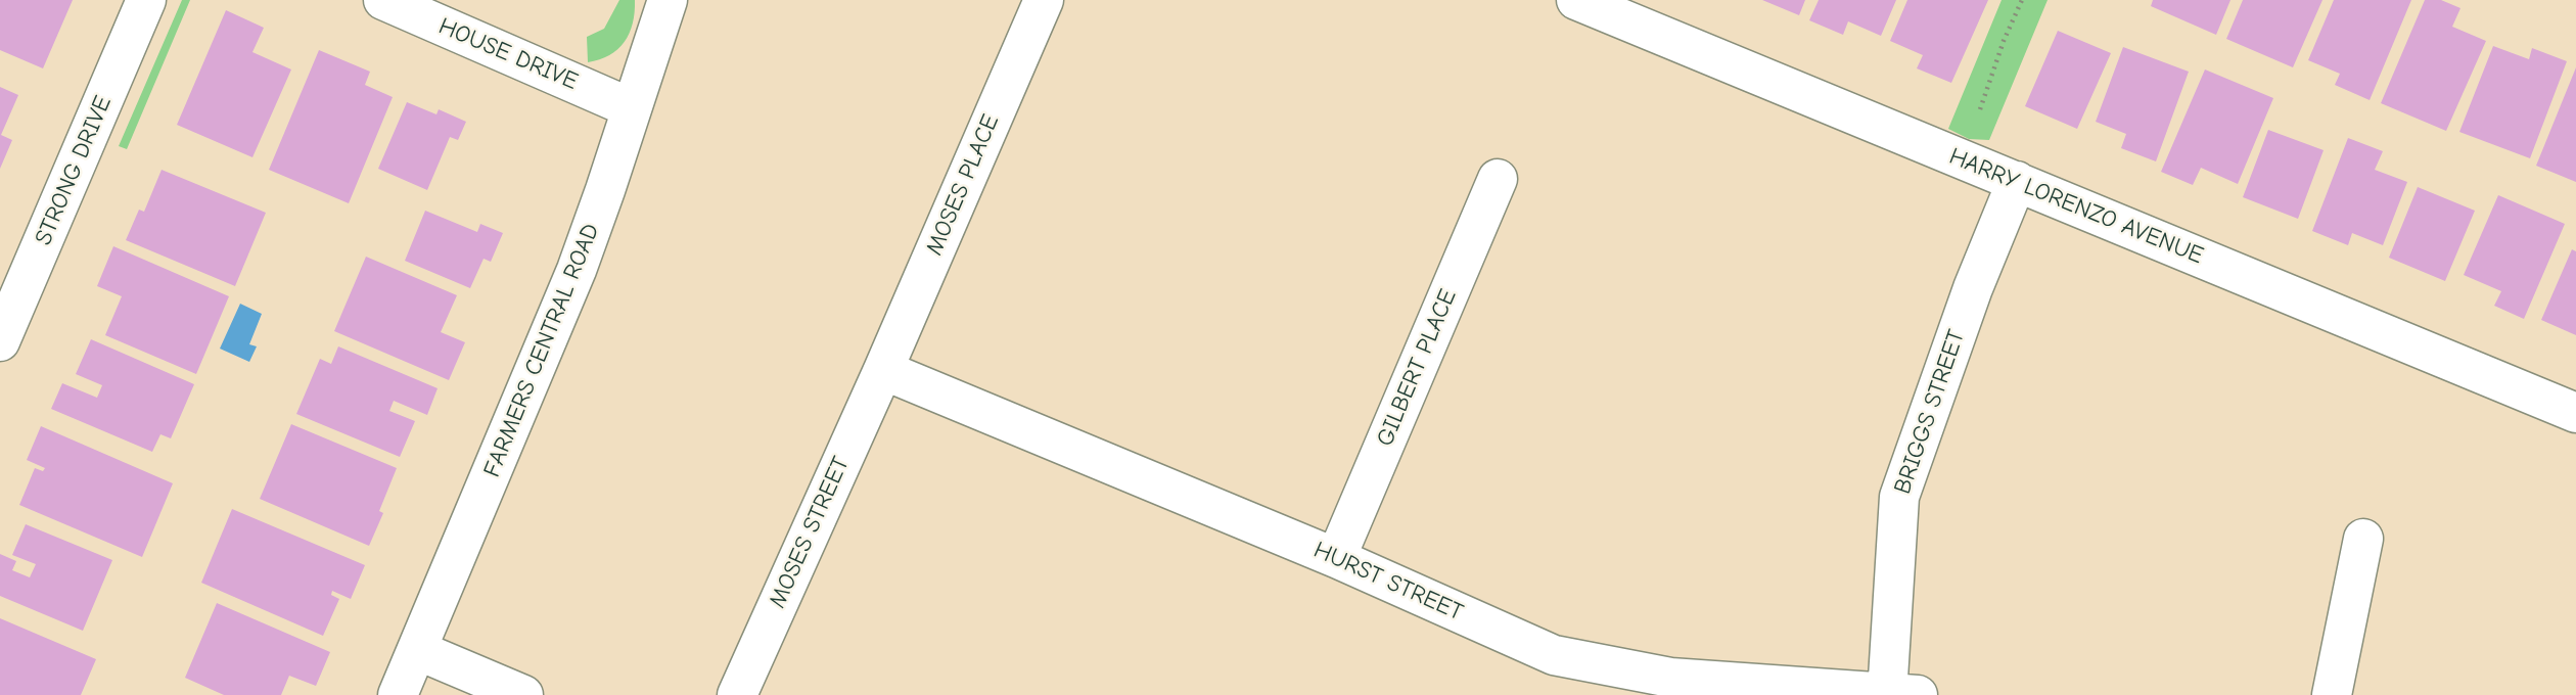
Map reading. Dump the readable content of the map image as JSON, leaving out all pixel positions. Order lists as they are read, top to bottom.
{
  "streets": {
    "street": [
      "HOUSE DRIVE",
      "STRONG DRIVE",
      "MOSES PLACE",
      "HARRY LORENZO AVENUE",
      "FARMERS CENTRAL ROAD",
      "GILBERT PLACE",
      "BRIGGS STREET",
      "MOSES STREET",
      "HURST STREET"
    ]
  },
  "crossings": [
    ["HOUSE DRIVE", "FARMERS CENTRAL ROAD"],
    ["MOSES PLACE", "MOSES STREET"],
    ["MOSES PLACE", "HURST STREET"],
    ["HARRY LORENZO AVENUE", "BRIGGS STREET"],
    ["GILBERT PLACE", "HURST STREET"],
    ["BRIGGS STREET", "HURST STREET"],
    ["MOSES STREET", "HURST STREET"]
  ]
}
